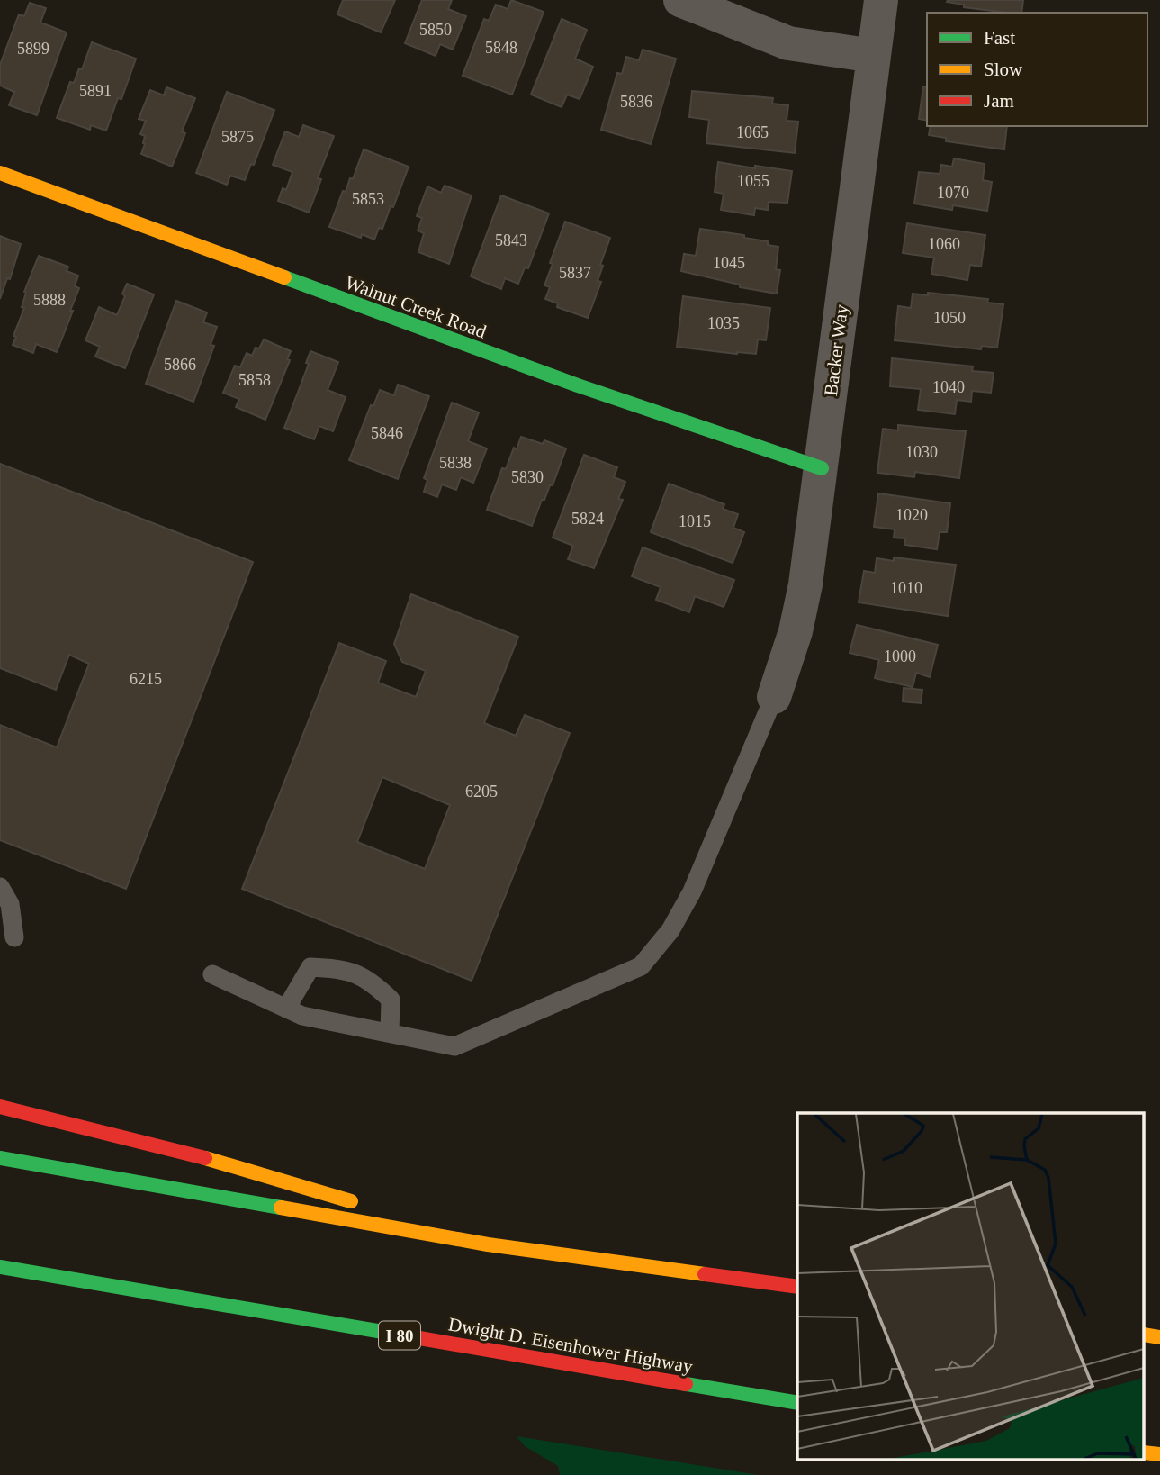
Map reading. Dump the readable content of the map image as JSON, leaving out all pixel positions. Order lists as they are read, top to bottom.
{
  "streets": {
    "main road": ["Walnut Creek Road", "I 80", "Dwight D. Eisenhower Highway"],
    "street": ["Backer Way"]
  },
  "crossings": [
    ["Walnut Creek Road", "Backer Way"]
  ],
  "house_numbers": [
    "5850",
    "5848",
    "5899",
    "5891",
    "5836",
    "1065",
    "5875",
    "1055",
    "1070",
    "5853",
    "5843",
    "1060",
    "1045",
    "5837",
    "5888",
    "1050",
    "1035",
    "5866",
    "5858",
    "1040",
    "5846",
    "1030",
    "5838",
    "5830",
    "1020",
    "5824",
    "1015",
    "1010",
    "1000",
    "6215",
    "6205"
  ],
  "legend": ["Fast", "Slow", "Jam"]
}
